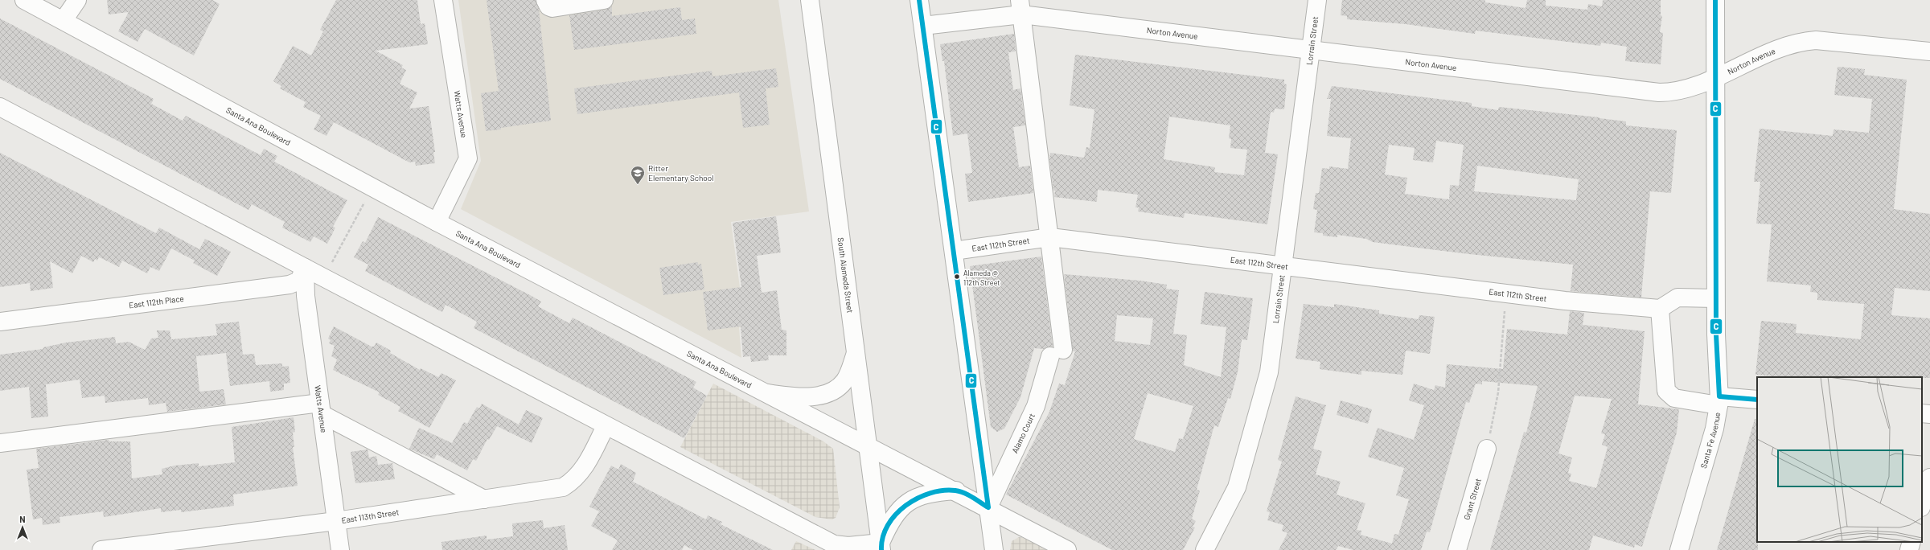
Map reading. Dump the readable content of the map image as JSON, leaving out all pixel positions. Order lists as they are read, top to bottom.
{
  "streets": {
    "street": [
      "Norton Avenue",
      "Lorrain Street",
      "Watts Avenue",
      "Santa Ana Boulevard",
      "East 112th Street",
      "South Alameda Street",
      "East 112th Place",
      "Alamo Court",
      "Santa Fe Avenue",
      "Grant Street",
      "East 113th Street"
    ]
  },
  "crossings": [
    ["Norton Avenue", "Lorrain Street"],
    ["Norton Avenue", "Santa Fe Avenue"],
    ["Lorrain Street", "East 112th Street"],
    ["Watts Avenue", "Santa Ana Boulevard"],
    ["Watts Avenue", "East 112th Place"],
    ["Watts Avenue", "East 113th Street"],
    ["Santa Ana Boulevard", "South Alameda Street"],
    ["Santa Ana Boulevard", "Alamo Court"],
    ["East 112th Street", "Alamo Court"]
  ],
  "places": {
    "school or university": ["Ritter Elementary School"],
    "other": ["Alameda @ 112th Street"]
  },
  "lines": ["transit line C"],
  "north": "top"
}
